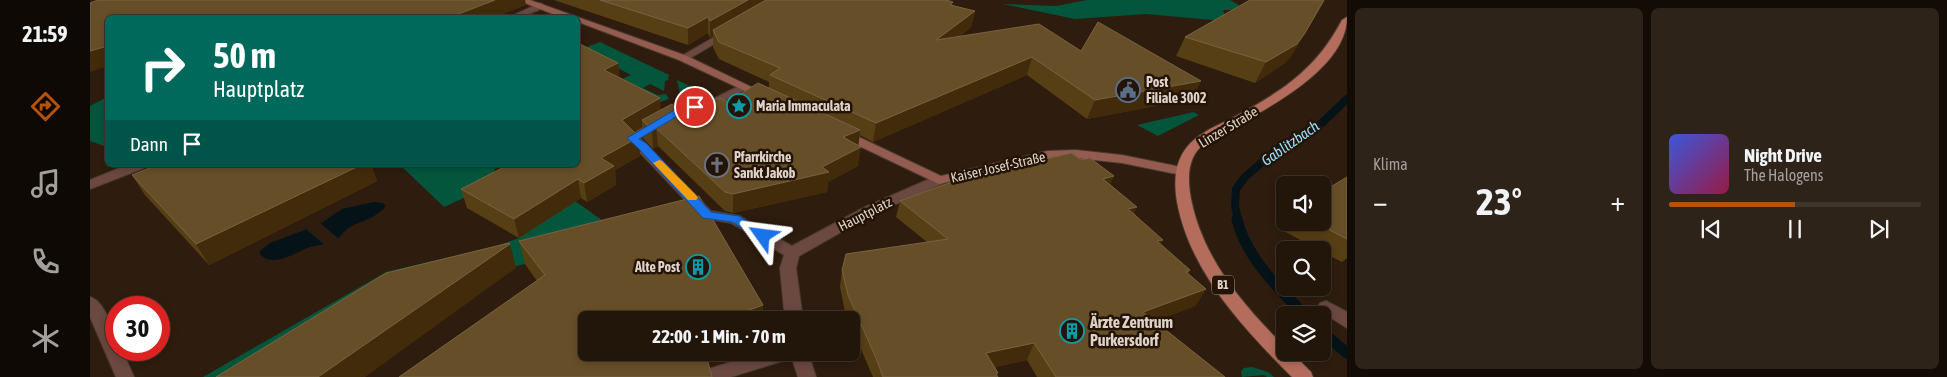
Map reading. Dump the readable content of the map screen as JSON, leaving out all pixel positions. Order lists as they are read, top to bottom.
{
  "streets": {
    "main road": ["Linzer Straße", "Kaiser Josef-Straße", "B1"],
    "street": ["Hauptplatz"]
  },
  "crossings": [
    ["Linzer Straße", "Kaiser Josef-Straße"],
    ["Linzer Straße", "B1"],
    ["Kaiser Josef-Straße", "Hauptplatz"],
    ["Kaiser Josef-Straße", "B1"]
  ],
  "water": ["Gablitzbach"],
  "places": {
    "public building": ["Post Filiale 3002"],
    "place": ["Maria Immaculata"],
    "church": ["Pfarrkirche Sankt Jakob"],
    "building": ["Alte Post", "Ärzte Zentrum Purkersdorf"]
  },
  "page": {
    "tabs": "21:59",
    "tile": "Klima",
    "turn": ["50 m", "Hauptplatz"],
    "then": "Dann",
    "song": ["Night Drive", "The Halogens"],
    "heat": ["−", "23°", "+"],
    "limit": "30",
    "trip": "22:00 · 1 Min. · 70 m"
  }
}
